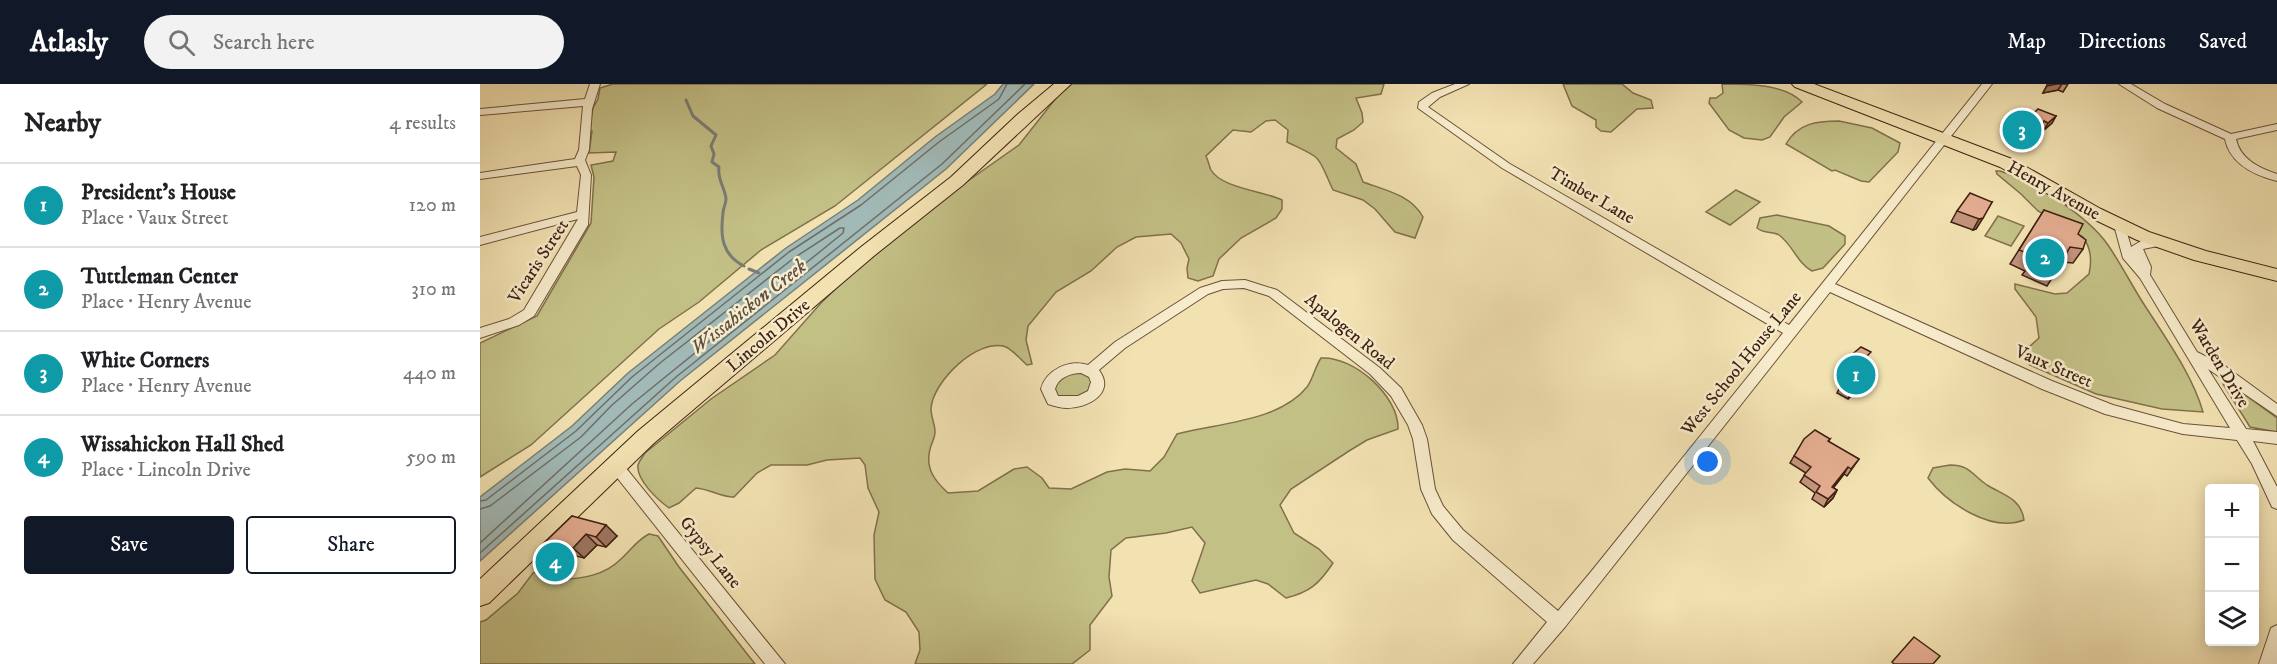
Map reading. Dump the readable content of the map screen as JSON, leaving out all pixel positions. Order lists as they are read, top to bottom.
{
  "streets": {
    "main road": ["Henry Avenue", "Lincoln Drive"],
    "street": [
      "Timber Lane",
      "Vicaris Street",
      "Apalogen Road",
      "West School House Lane",
      "Warden Drive",
      "Vaux Street",
      "Gypsy Lane"
    ]
  },
  "crossings": [
    ["Henry Avenue", "West School House Lane"],
    ["Henry Avenue", "Warden Drive"],
    ["Timber Lane", "West School House Lane"],
    ["Apalogen Road", "West School House Lane"],
    ["Lincoln Drive", "Gypsy Lane"],
    ["West School House Lane", "Vaux Street"],
    ["Warden Drive", "Vaux Street"]
  ],
  "water": ["Wissahickon Creek"],
  "page": {
    "header": "Atlasly",
    "search": "Search here",
    "nav": ["Map", "Directions", "Saved"],
    "heading": ["Nearby", "4 results"],
    "pins": [
      "3",
      "2",
      "1",
      "4"
    ],
    "list": [
      {
        "mark": "1",
        "name": "President's House",
        "note": "Place · Vaux Street",
        "value": "120 m"
      },
      {
        "mark": "2",
        "name": "Tuttleman Center",
        "note": "Place · Henry Avenue",
        "value": "310 m"
      },
      {
        "mark": "3",
        "name": "White Corners",
        "note": "Place · Henry Avenue",
        "value": "440 m"
      },
      {
        "mark": "4",
        "name": "Wissahickon Hall Shed",
        "note": "Place · Lincoln Drive",
        "value": "590 m"
      }
    ],
    "map_buttons": ["+", "−"],
    "buttons": ["Save", "Share"]
  }
}
